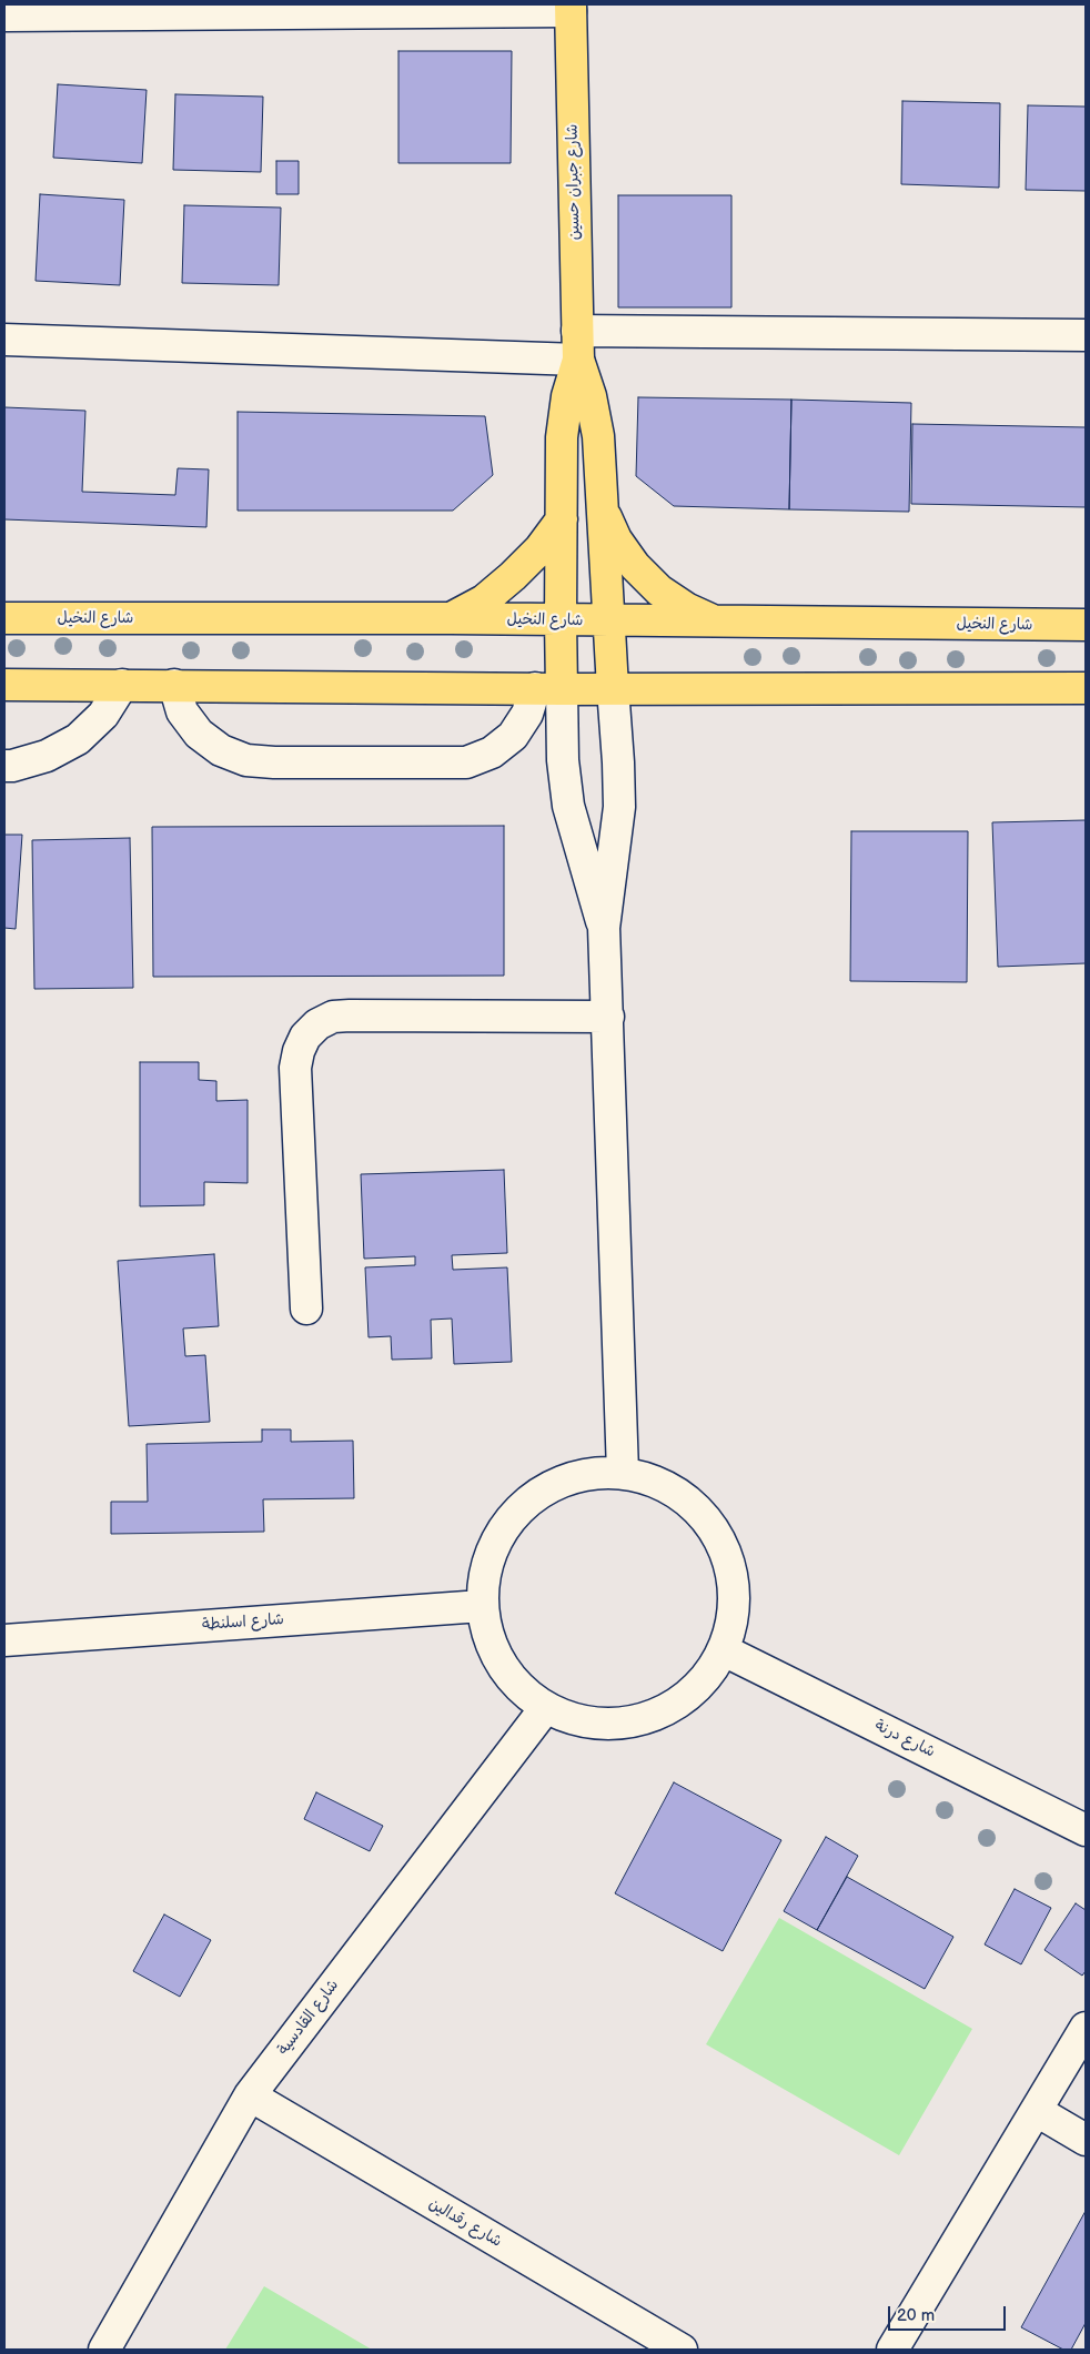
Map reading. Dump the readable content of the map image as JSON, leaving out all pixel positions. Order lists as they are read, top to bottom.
{
  "streets": {
    "main road": ["شارع جبران حسين", "شارع النخيل"],
    "street": [
      "شارع اسلنطة",
      "شارع درنة",
      "شارع القادسية",
      "شارع رقدالين"
    ]
  },
  "crossings": [
    ["شارع القادسية", "شارع رقدالين"]
  ],
  "scale_bar": "20 m"
}
